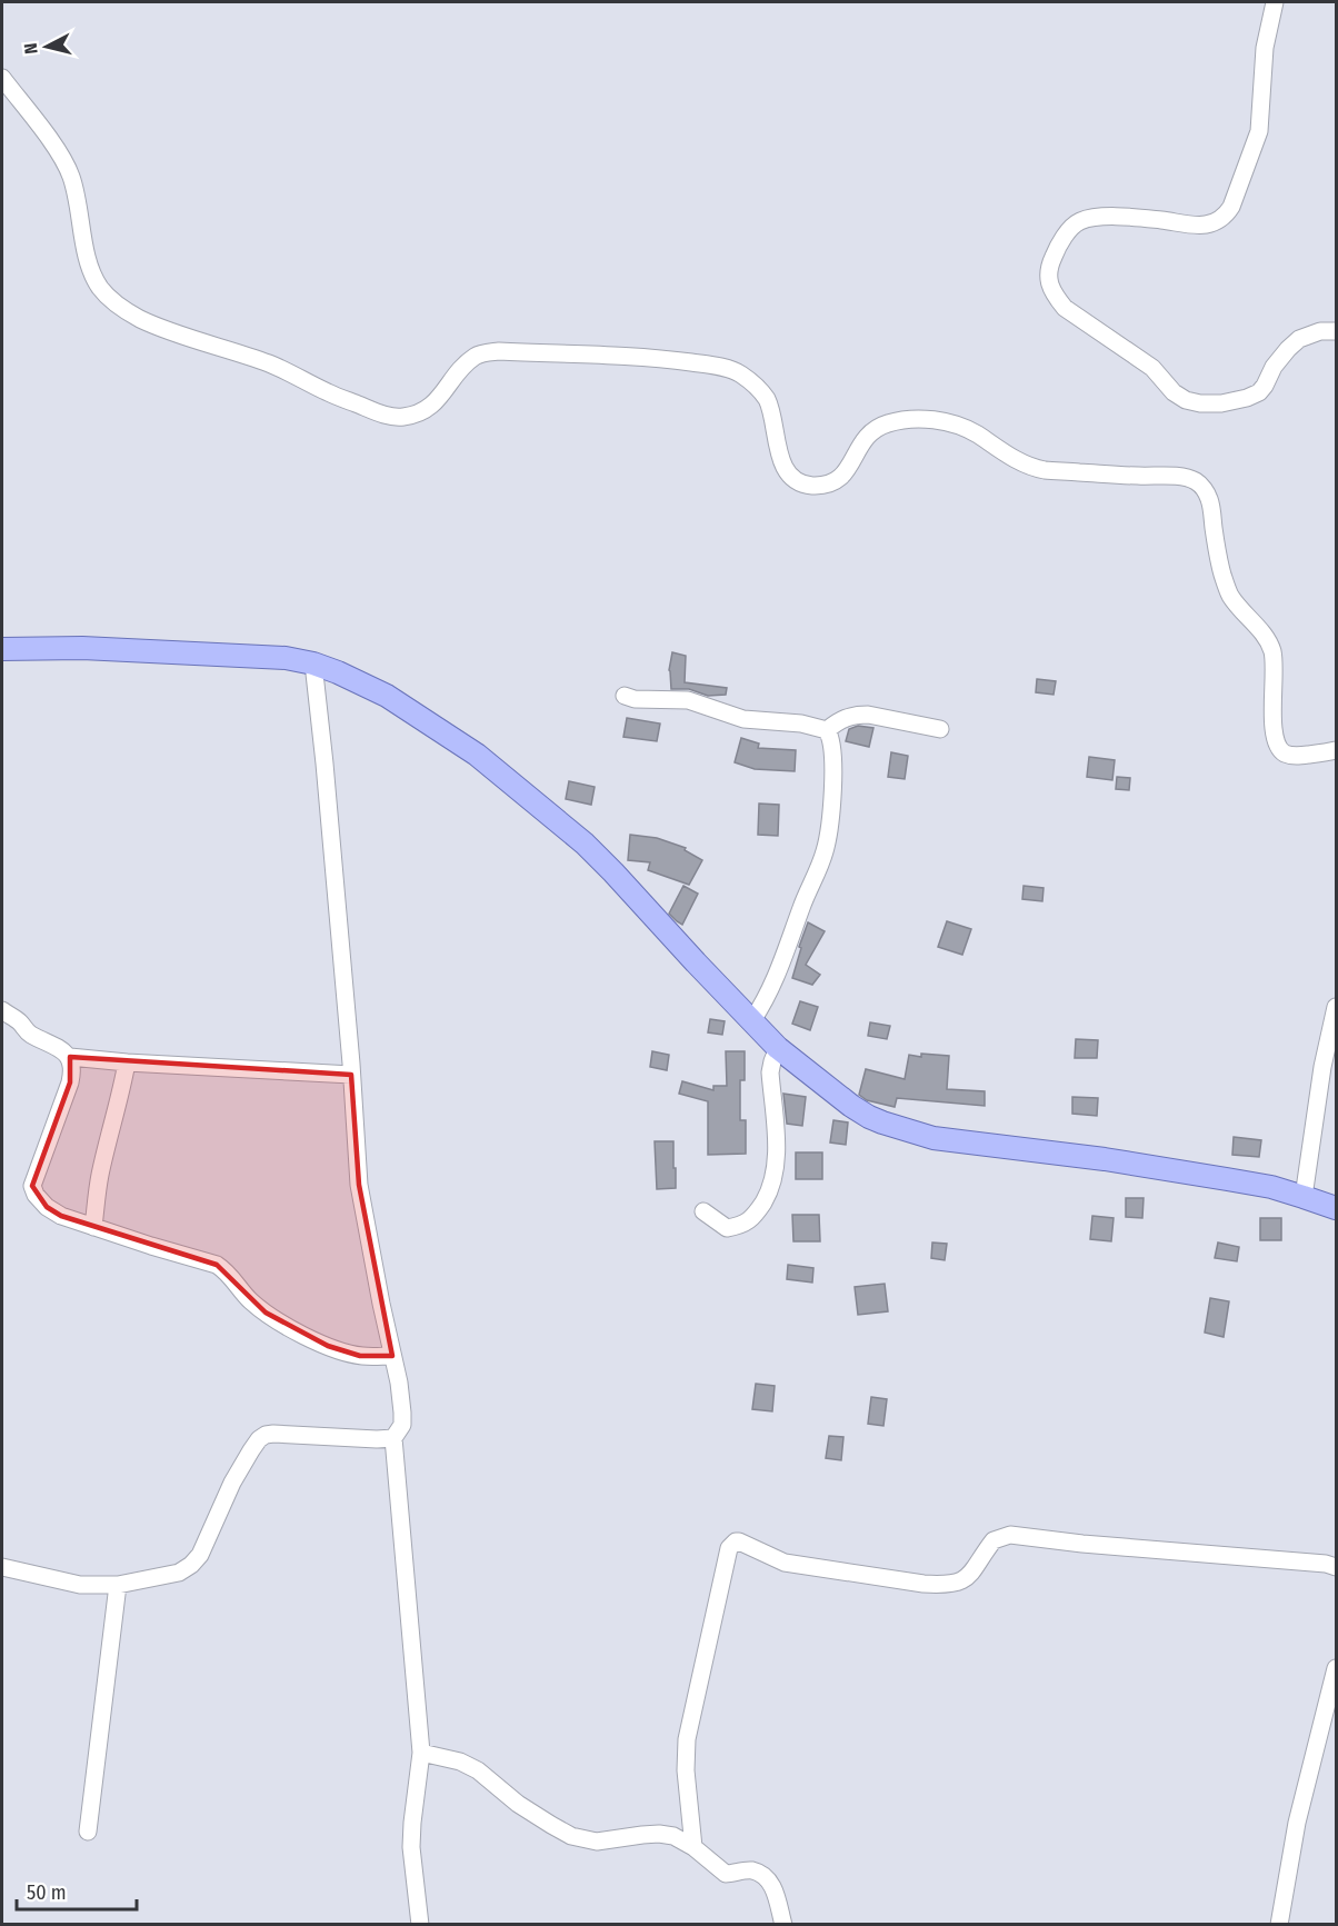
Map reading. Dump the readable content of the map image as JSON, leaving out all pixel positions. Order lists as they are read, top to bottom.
{
  "scale_bar": "50 m",
  "north": "left"
}
